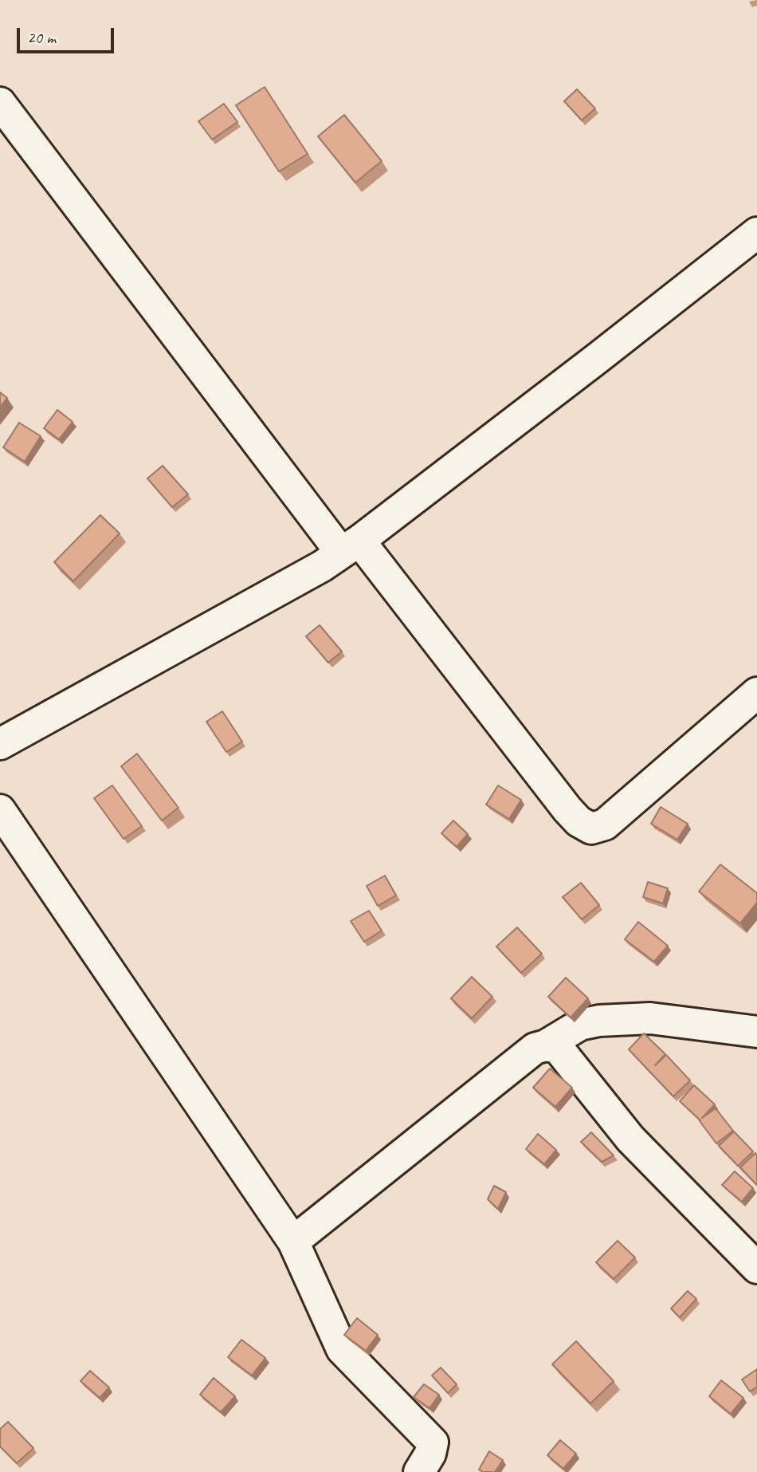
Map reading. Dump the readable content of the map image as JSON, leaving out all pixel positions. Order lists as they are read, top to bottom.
{
  "scale_bar": "20 m"
}
